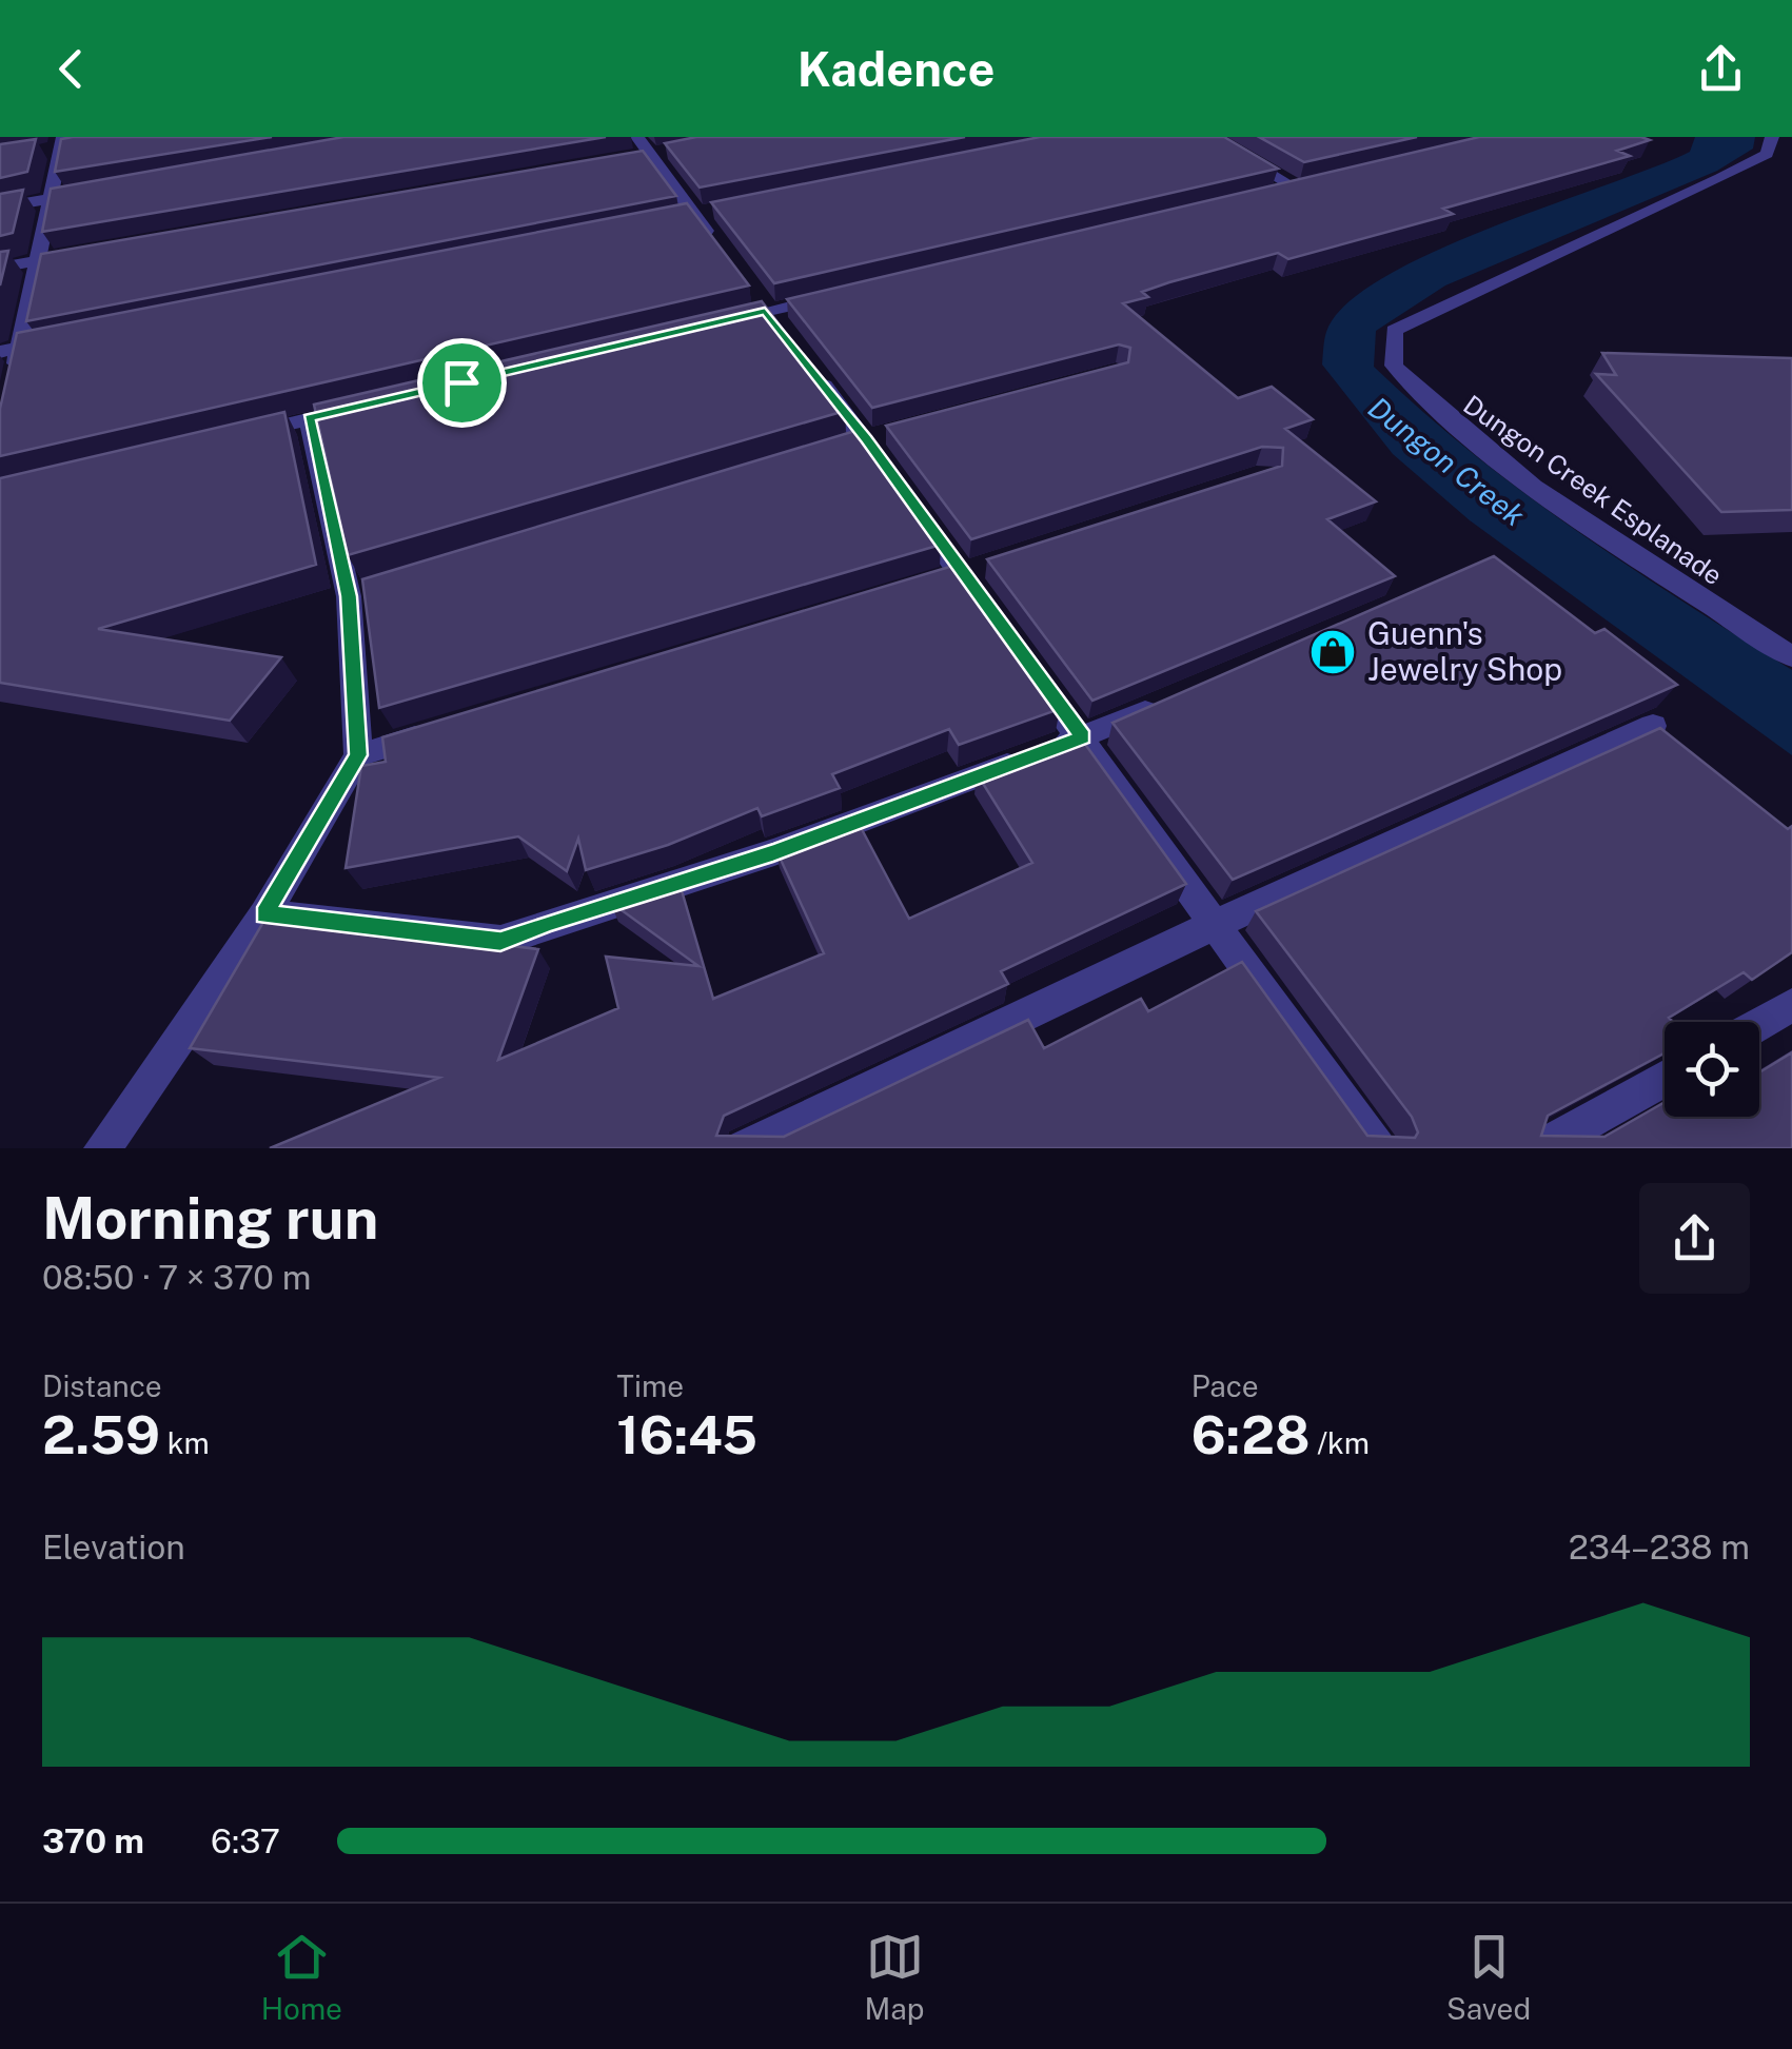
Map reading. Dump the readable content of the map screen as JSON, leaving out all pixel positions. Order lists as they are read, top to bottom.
{
  "streets": {
    "street": ["Dungon Creek Esplanade"]
  },
  "water": ["Dungon Creek"],
  "places": {
    "shop": ["Guenn's Jewelry Shop"]
  },
  "page": {
    "header": "Kadence",
    "heading": ["Morning run", "08:50 · 7 × 370 m"],
    "stats": [
      ["Distance", "2.59 km"],
      ["Time", "16:45"],
      ["Pace", "6:28 /km"]
    ],
    "chart": ["Elevation", "234–238 m"],
    "list": [
      {
        "name": "370 m",
        "note": "6:37"
      }
    ],
    "tabs": ["Home", "Map", "Saved"]
  }
}
